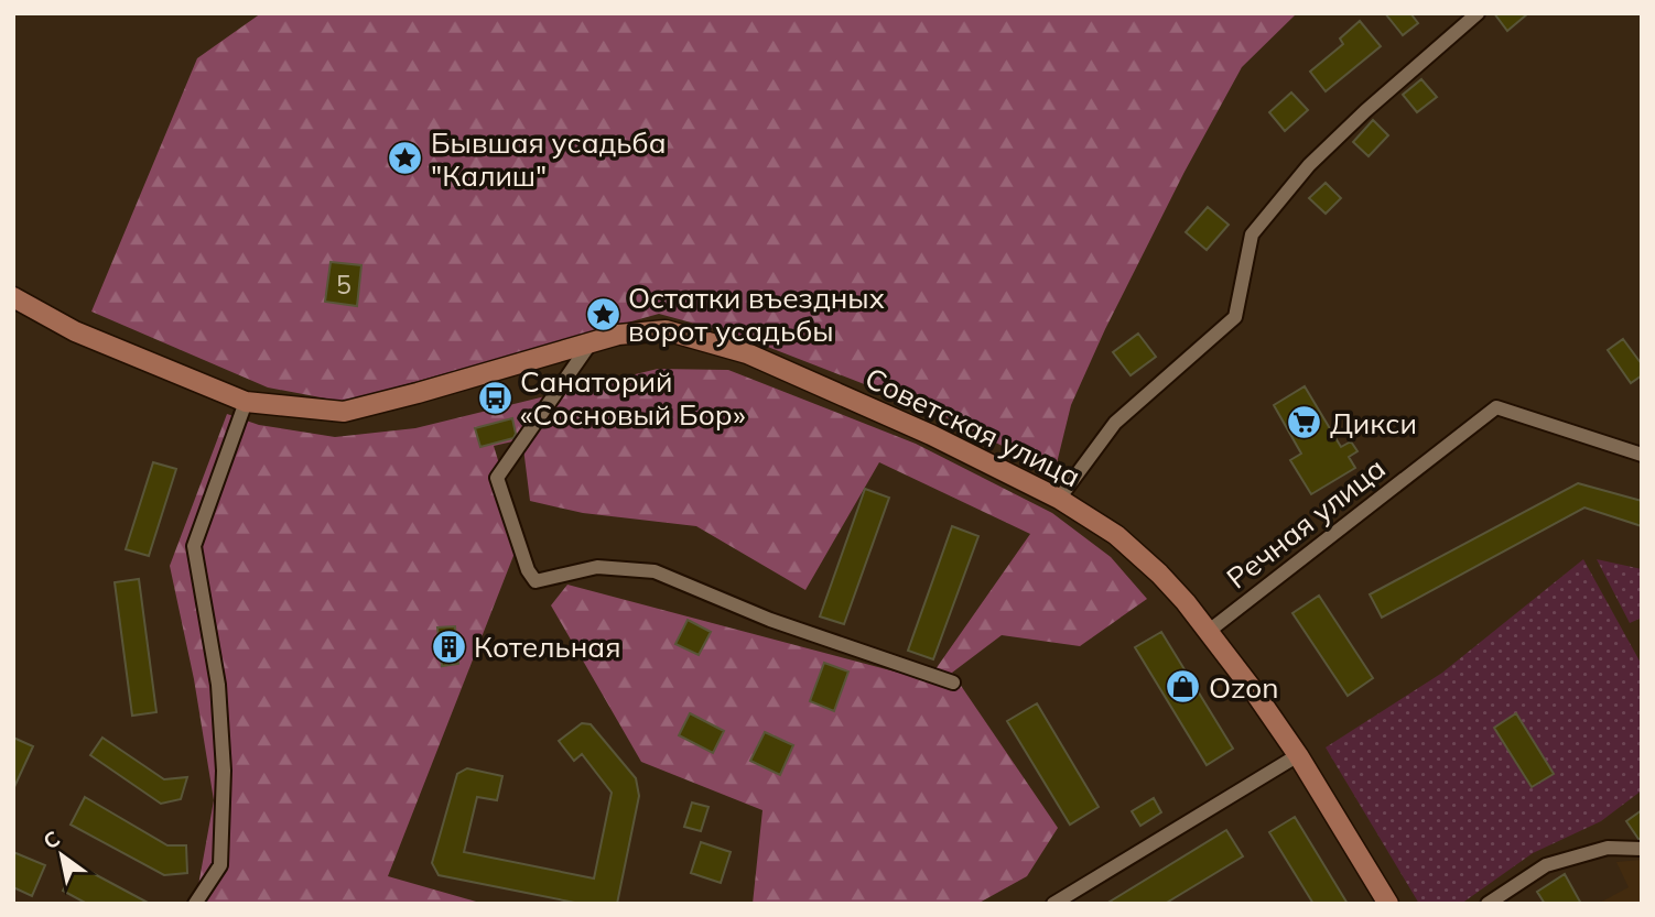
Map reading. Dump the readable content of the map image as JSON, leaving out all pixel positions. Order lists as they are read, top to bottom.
{
  "streets": {
    "main road": ["Советская улица"],
    "street": ["Речная улица"]
  },
  "crossings": [
    ["Советская улица", "Речная улица"]
  ],
  "places": {
    "place": ["Бывшая усадьба \"Калиш\"", "Остатки въездных ворот усадьбы"],
    "bus stop": ["Санаторий «Сосновый Бор»"],
    "supermarket": ["Дикси"],
    "building": ["Котельная"],
    "shop": ["Ozon"]
  },
  "house_numbers": ["5"],
  "north": "top left"
}
